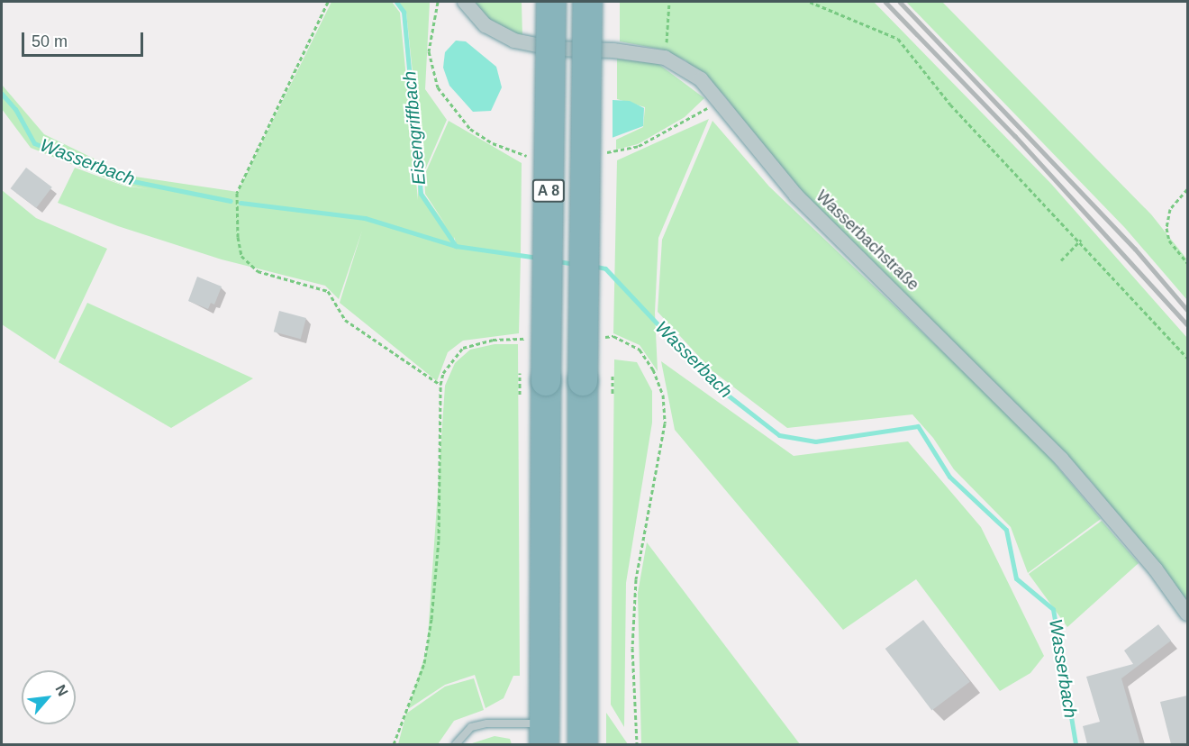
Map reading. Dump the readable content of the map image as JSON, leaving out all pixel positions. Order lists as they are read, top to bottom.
{
  "streets": {
    "highway": ["A 8"],
    "street": ["Wasserbachstraße"]
  },
  "water": ["Eisengriffbach", "Wasserbach"],
  "scale_bar": "50 m",
  "north": "top right"
}
